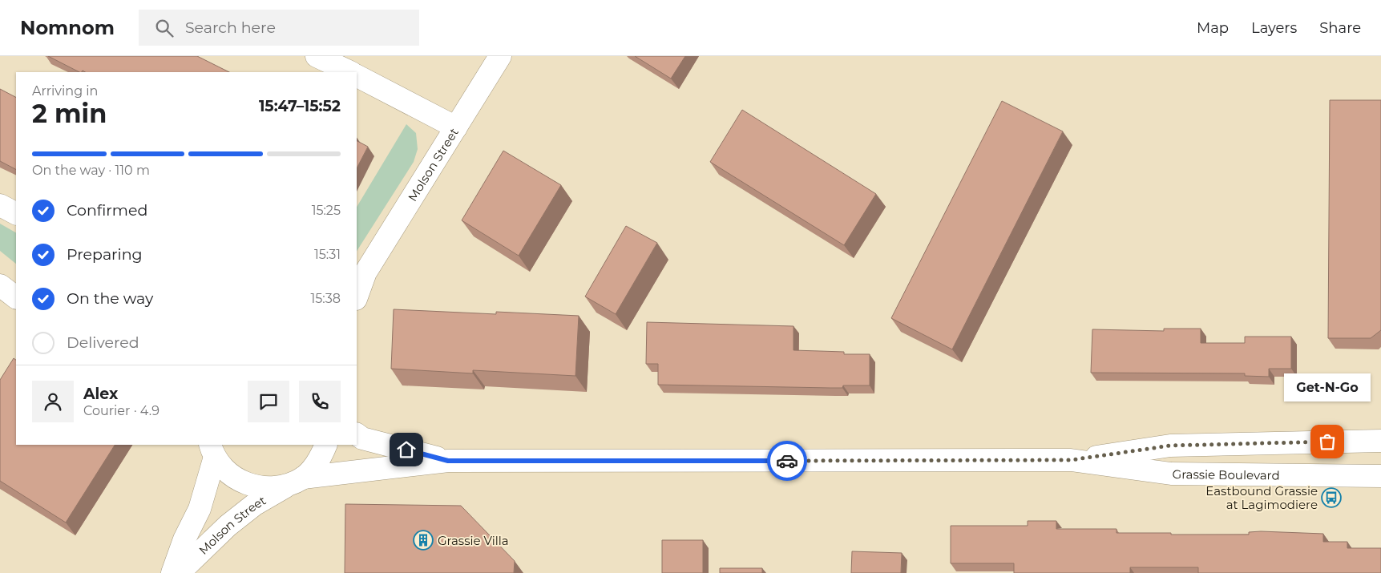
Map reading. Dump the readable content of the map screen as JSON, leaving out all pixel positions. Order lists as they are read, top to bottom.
{
  "streets": {
    "street": ["Molson Street", "Grassie Boulevard"]
  },
  "crossings": [
    ["Molson Street", "Grassie Boulevard"]
  ],
  "places": {
    "other": ["Get-N-Go"],
    "bus stop": ["Eastbound Grassie at Lagimodiere"],
    "building": ["Grassie Villa"]
  },
  "page": {
    "header": "Nomnom",
    "search": "Search here",
    "nav": ["Map", "Layers", "Share"],
    "heading": ["2 min", "Arriving in", "15:47–15:52"],
    "panel": ["Alex", "Courier · 4.9"],
    "bar": "On the way · 110 m",
    "list": [
      ["Confirmed", "15:25"],
      ["Preparing", "15:31"],
      ["On the way", "15:38"],
      "Delivered"
    ],
    "bubble": "Get-N-Go"
  }
}
